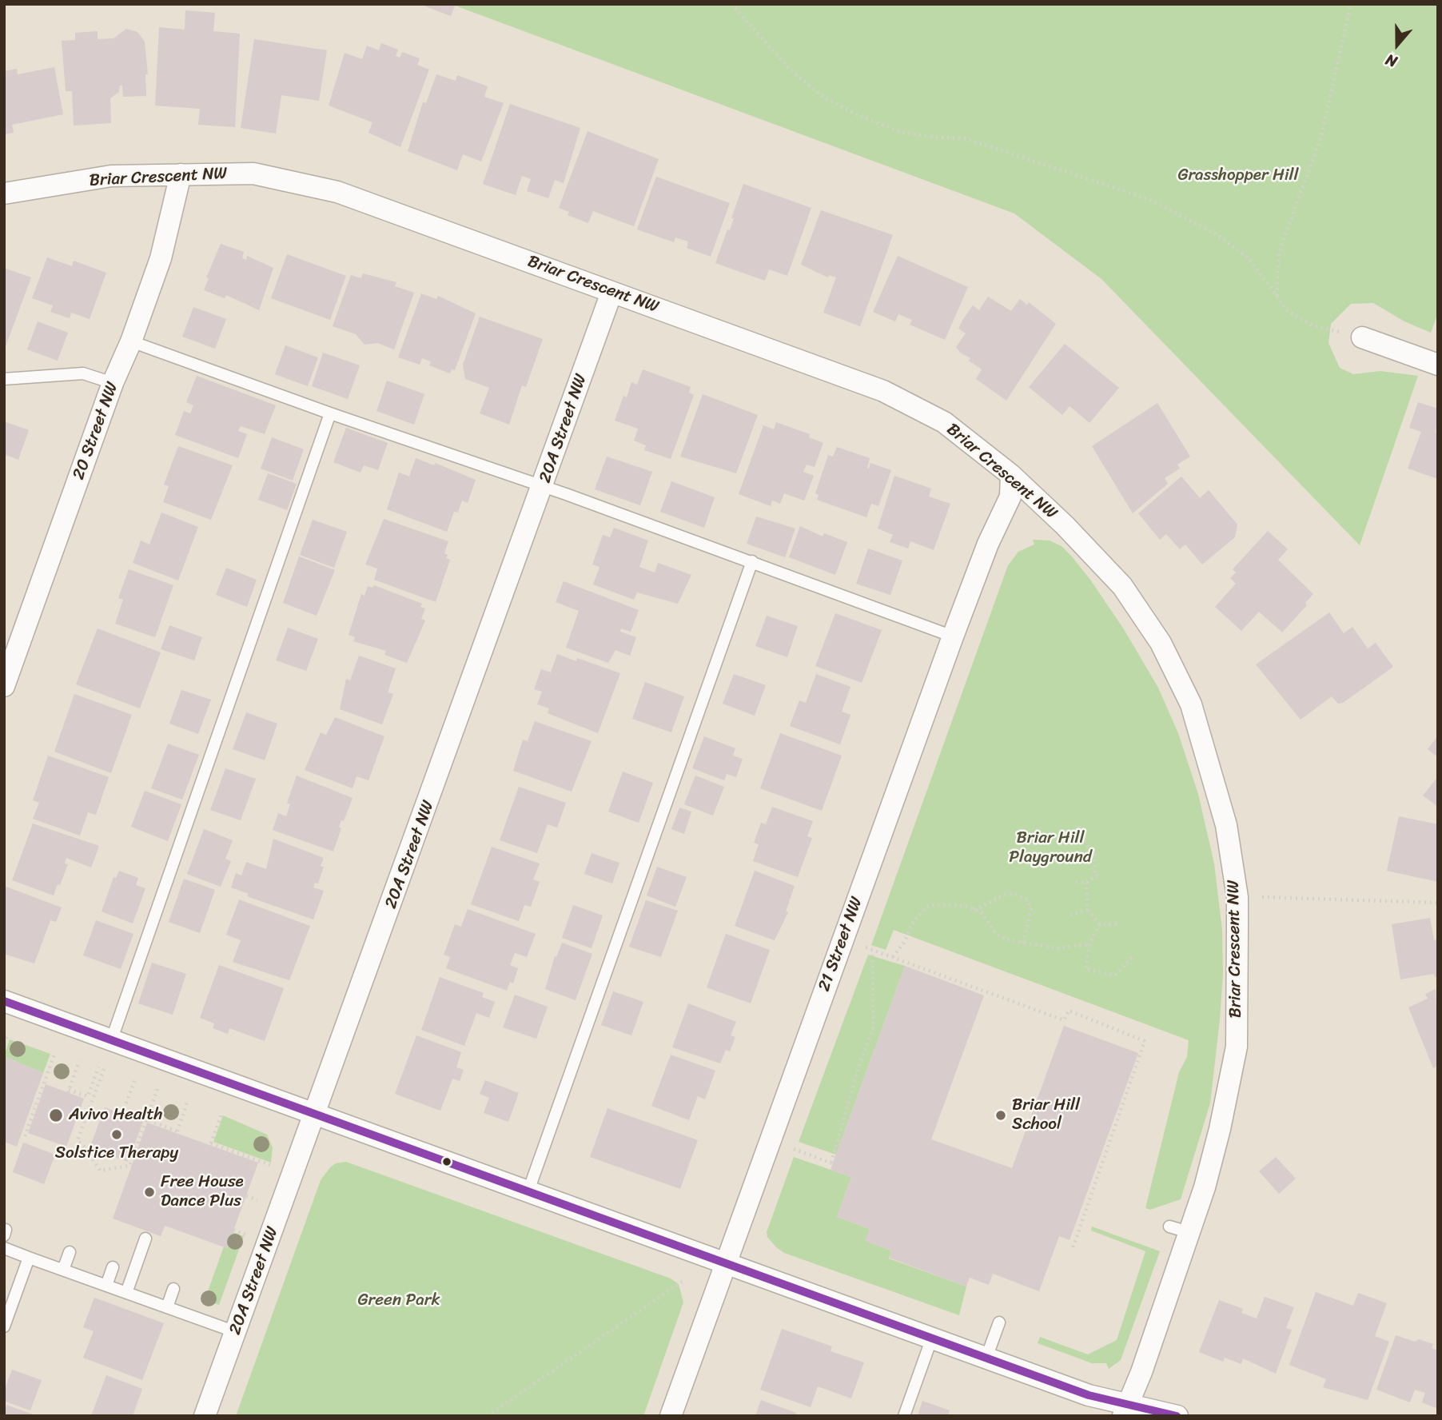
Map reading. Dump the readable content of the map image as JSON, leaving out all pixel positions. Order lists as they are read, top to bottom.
{
  "streets": {
    "street": [
      "Briar Crescent NW",
      "20A Street NW",
      "20 Street NW",
      "21 Street NW"
    ]
  },
  "crossings": [
    ["Briar Crescent NW", "20A Street NW"],
    ["Briar Crescent NW", "20 Street NW"],
    ["Briar Crescent NW", "21 Street NW"]
  ],
  "parks": ["Grasshopper Hill", "Briar Hill Playground", "Green Park"],
  "places": [
    "Avivo Health",
    "Briar Hill School",
    "Solstice Therapy",
    "Free House Dance Plus"
  ],
  "north": "bottom"
}
